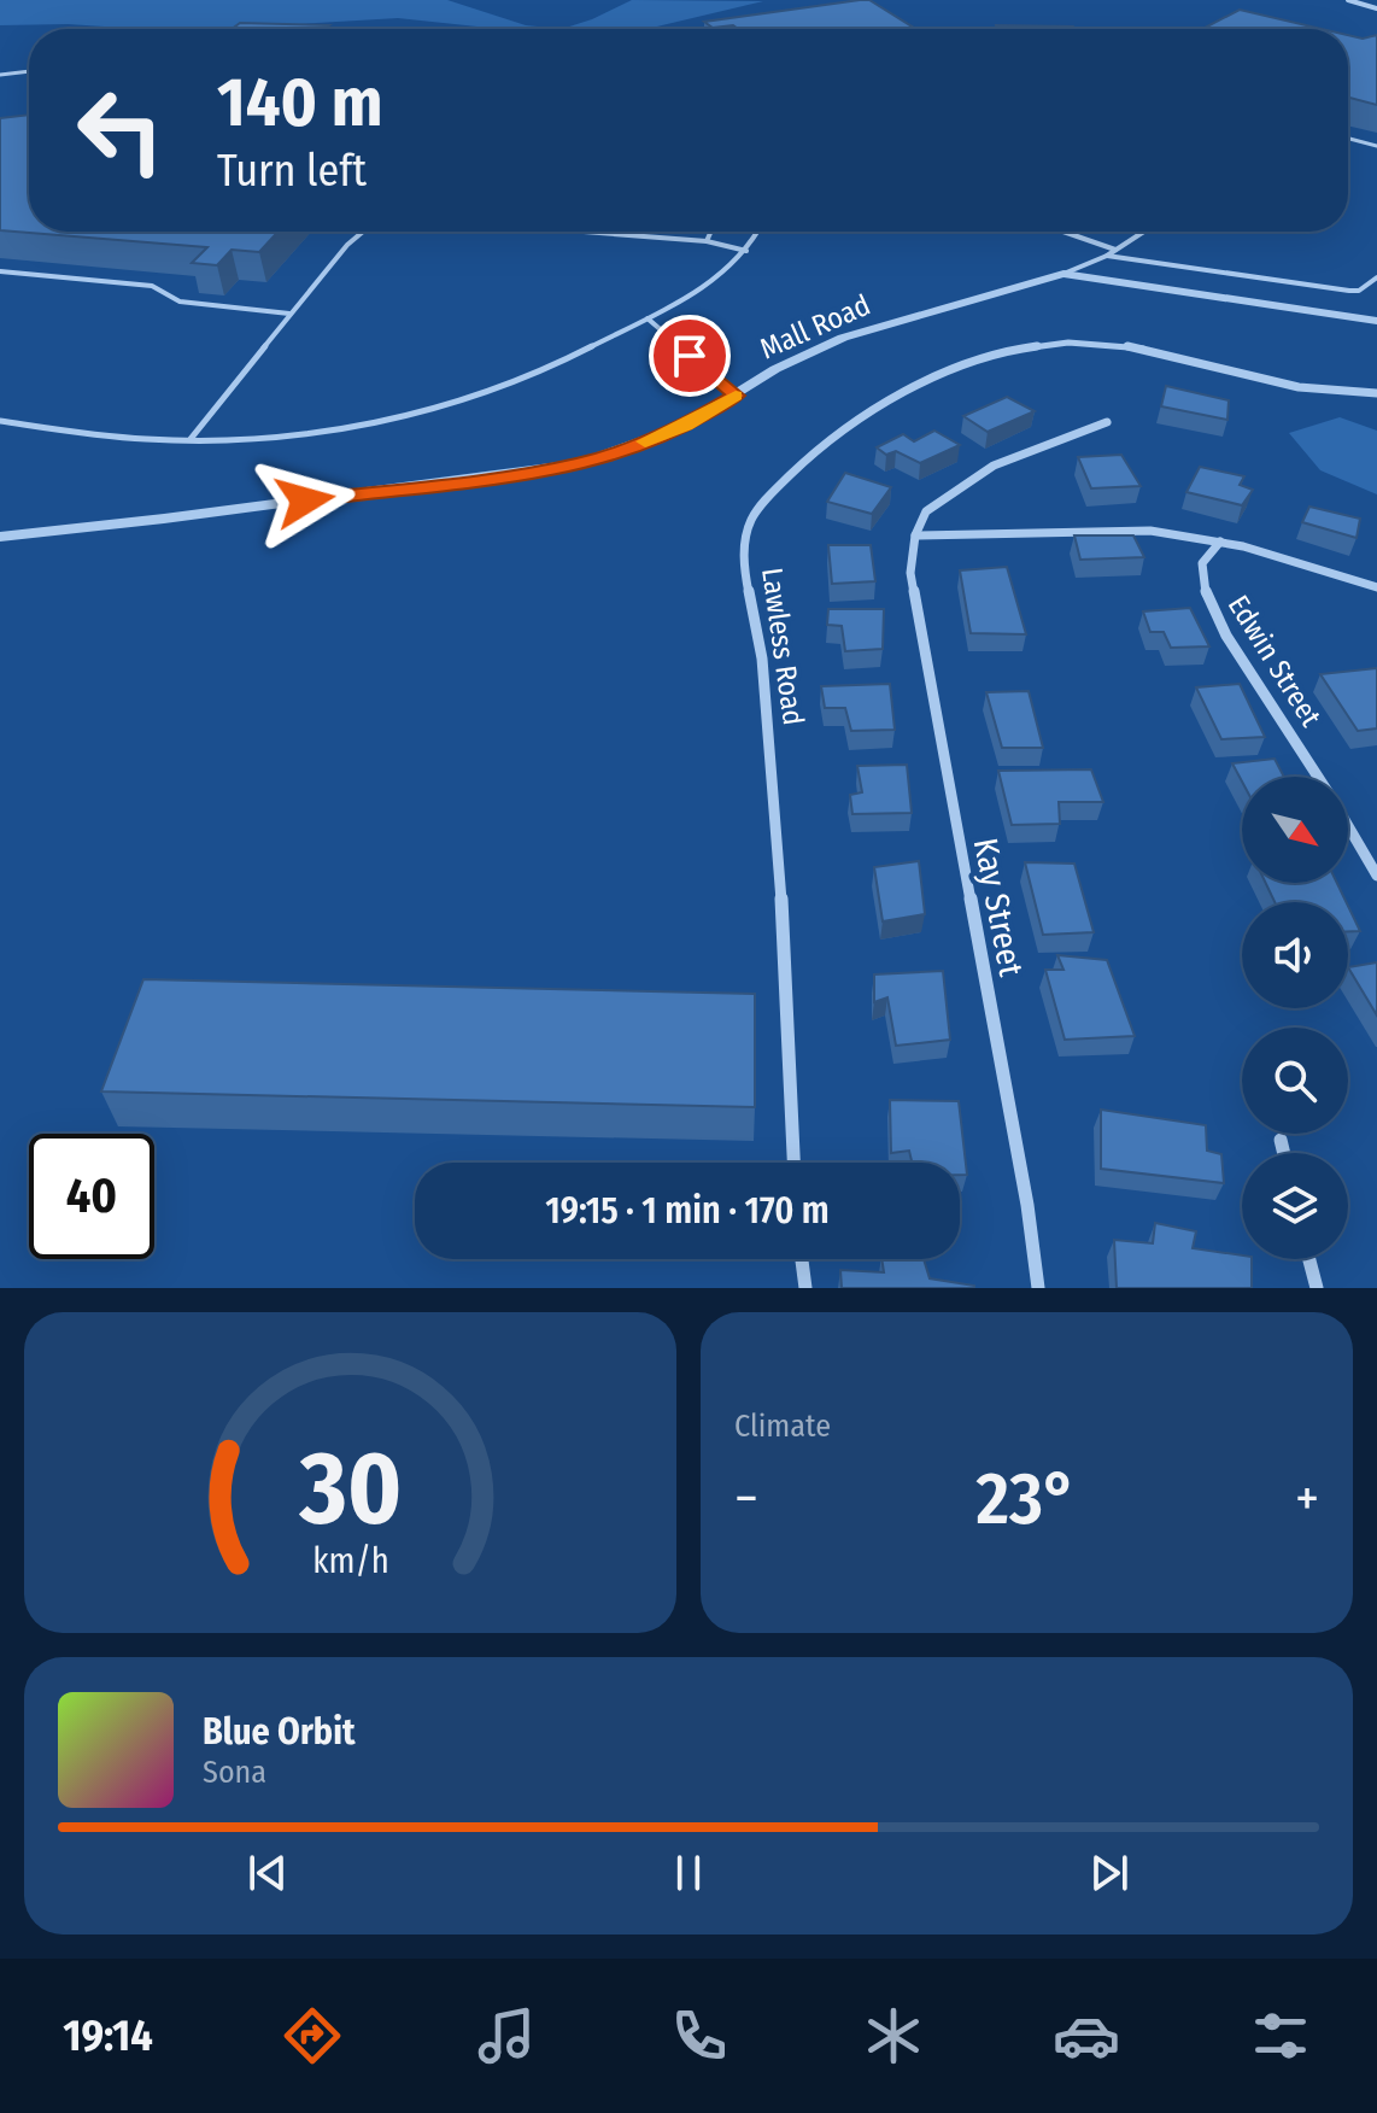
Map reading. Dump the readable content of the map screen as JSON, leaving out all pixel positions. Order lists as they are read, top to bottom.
{
  "streets": {
    "street": [
      "Mall Road",
      "Lawless Road",
      "Edwin Street",
      "Kay Street"
    ]
  },
  "north": "bottom right",
  "page": {
    "turn": ["140 m", "Turn left"],
    "limit": "40",
    "trip": "19:15 · 1 min · 170 m",
    "tile": "Climate",
    "heat": ["−", "23°", "+"],
    "song": ["Blue Orbit", "Sona"],
    "tabs": "19:14",
    "gauge": ["30", "km/h"]
  }
}
